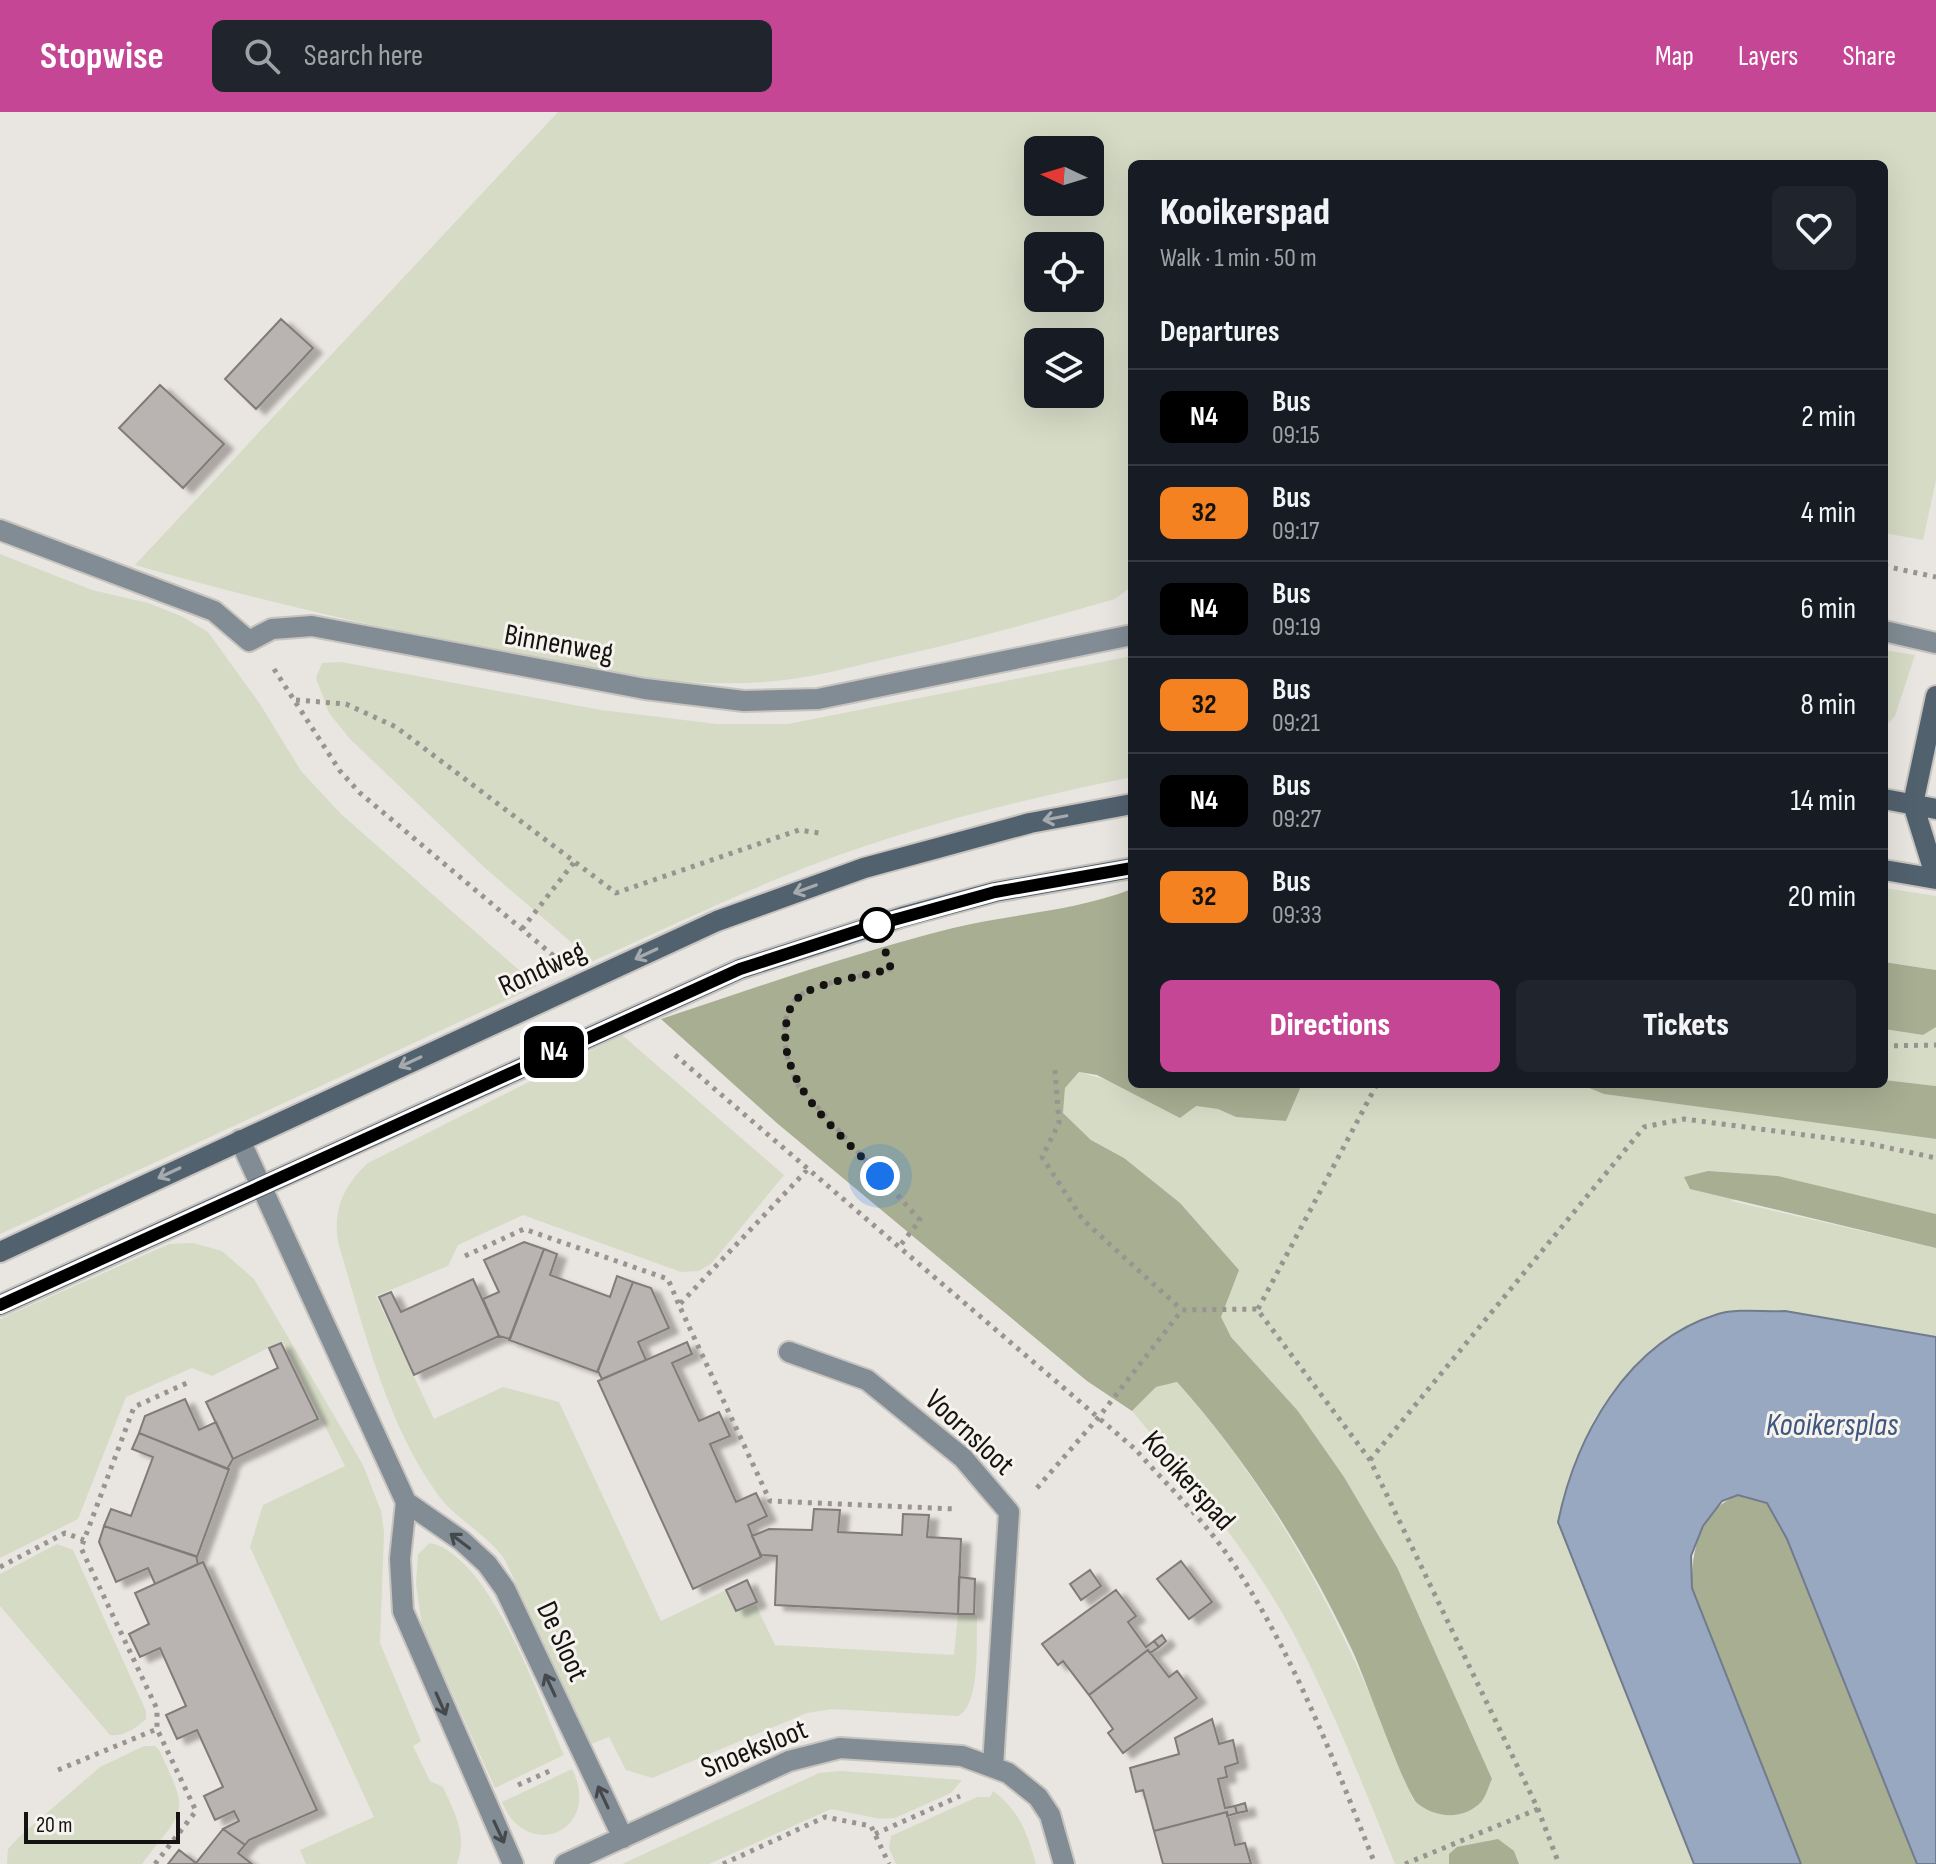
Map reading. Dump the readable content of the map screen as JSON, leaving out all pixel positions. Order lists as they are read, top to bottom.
{
  "streets": {
    "main road": ["Rondweg"],
    "street": [
      "Binnenweg",
      "Voornsloot",
      "De Sloot",
      "Snoeksloot"
    ],
    "path": ["Kooikerspad"]
  },
  "crossings": [
    ["Voornsloot", "Snoeksloot"],
    ["De Sloot", "Snoeksloot"]
  ],
  "water": ["Kooikersplas"],
  "lines": ["bus line N4"],
  "scale_bar": "20 m",
  "north": "left",
  "page": {
    "header": "Stopwise",
    "search": "Search here",
    "nav": ["Map", "Layers", "Share"],
    "on_map": "N4",
    "heading": [
      ["Kooikerspad", "Walk · 1 min · 50 m"],
      "Departures"
    ],
    "list": [
      {
        "mark": "N4",
        "name": "Bus",
        "note": "09:15",
        "value": "2 min"
      },
      {
        "mark": "32",
        "name": "Bus",
        "note": "09:17",
        "value": "4 min"
      },
      {
        "mark": "N4",
        "name": "Bus",
        "note": "09:19",
        "value": "6 min"
      },
      {
        "mark": "32",
        "name": "Bus",
        "note": "09:21",
        "value": "8 min"
      },
      {
        "mark": "N4",
        "name": "Bus",
        "note": "09:27",
        "value": "14 min"
      },
      {
        "mark": "32",
        "name": "Bus",
        "note": "09:33",
        "value": "20 min"
      }
    ],
    "buttons": ["Directions", "Tickets"],
    "scale": "20 m"
  }
}
